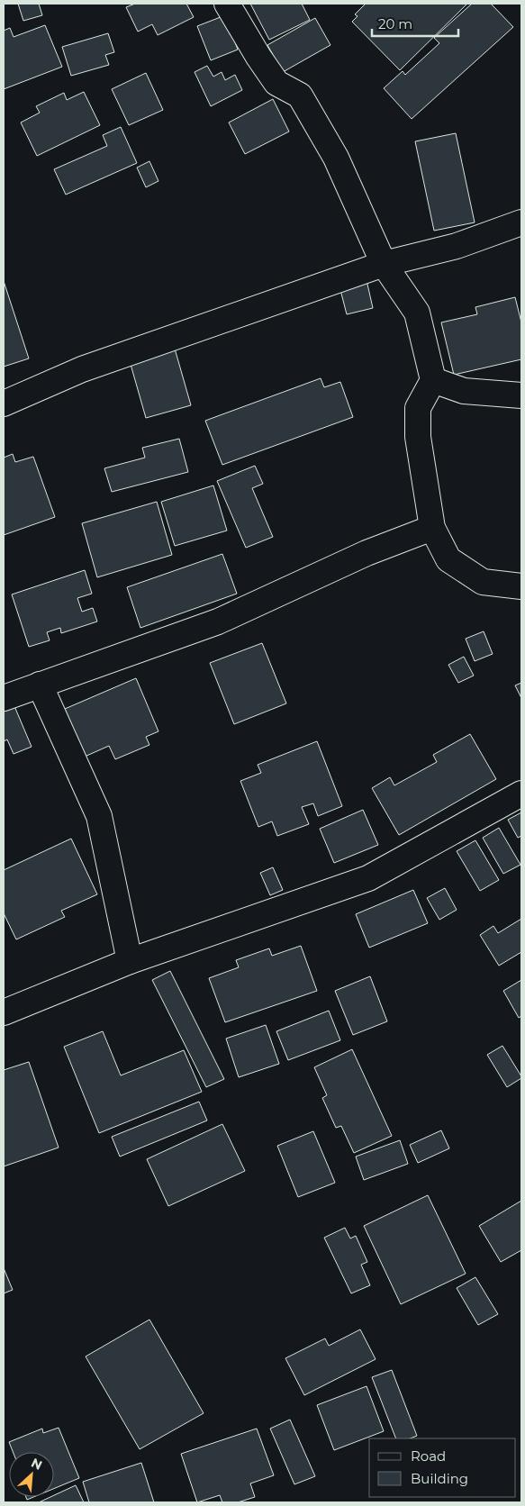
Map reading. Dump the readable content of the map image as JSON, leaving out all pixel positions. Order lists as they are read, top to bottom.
{
  "legend": ["Road", "Building"],
  "scale_bar": "20 m",
  "north": "top right"
}
